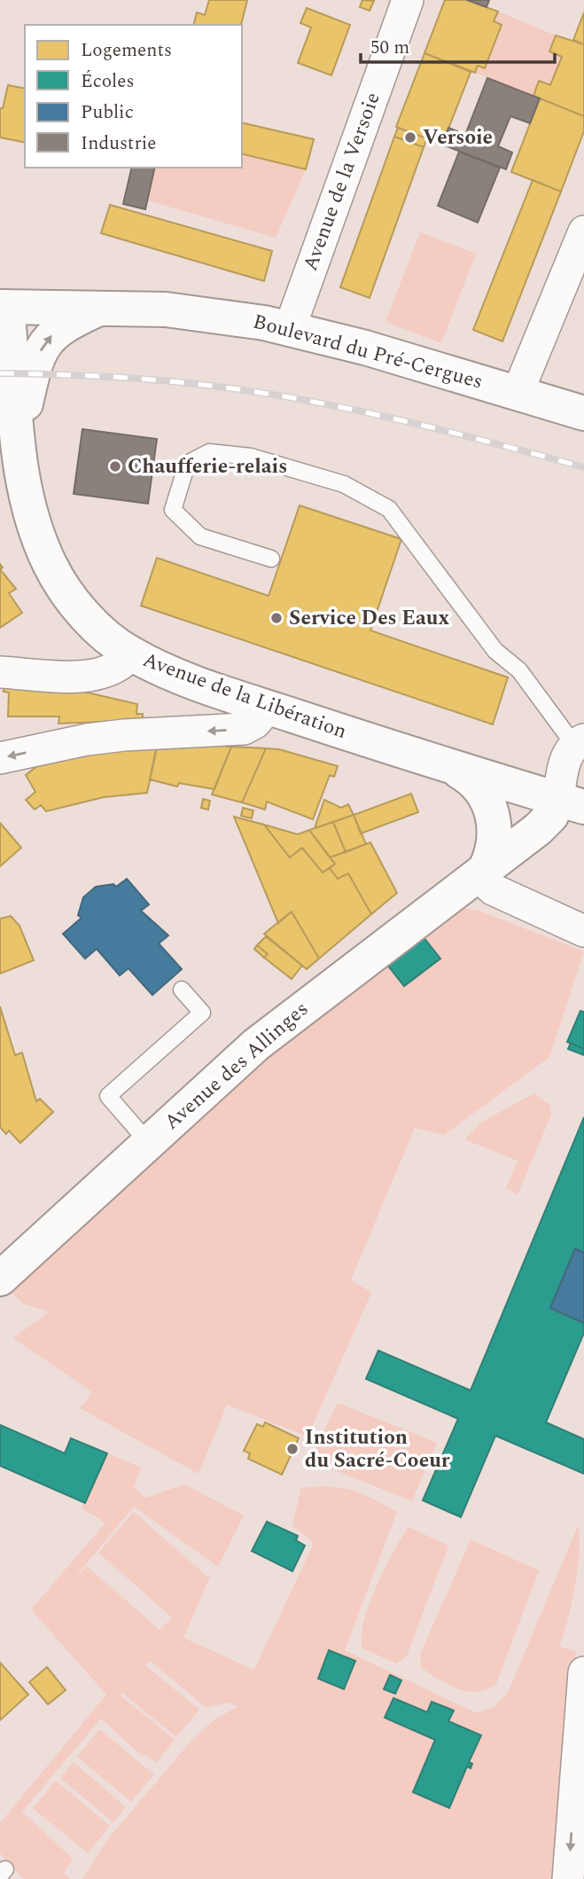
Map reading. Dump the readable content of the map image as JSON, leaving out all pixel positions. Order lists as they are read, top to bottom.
{
  "streets": {
    "main road": ["Boulevard du Pré-Cergues", "Avenue de la Libération", "Avenue des Allinges"],
    "street": ["Avenue de la Versoie"]
  },
  "crossings": [
    ["Avenue de la Versoie", "Boulevard du Pré-Cergues"],
    ["Boulevard du Pré-Cergues", "Avenue de la Libération"],
    ["Avenue de la Libération", "Avenue des Allinges"]
  ],
  "places": [
    "Versoie",
    "Chaufferie-relais",
    "Service Des Eaux",
    "Institution du Sacré-Coeur"
  ],
  "legend": [
    "Logements",
    "Écoles",
    "Public",
    "Industrie"
  ],
  "scale_bar": "50 m"
}
